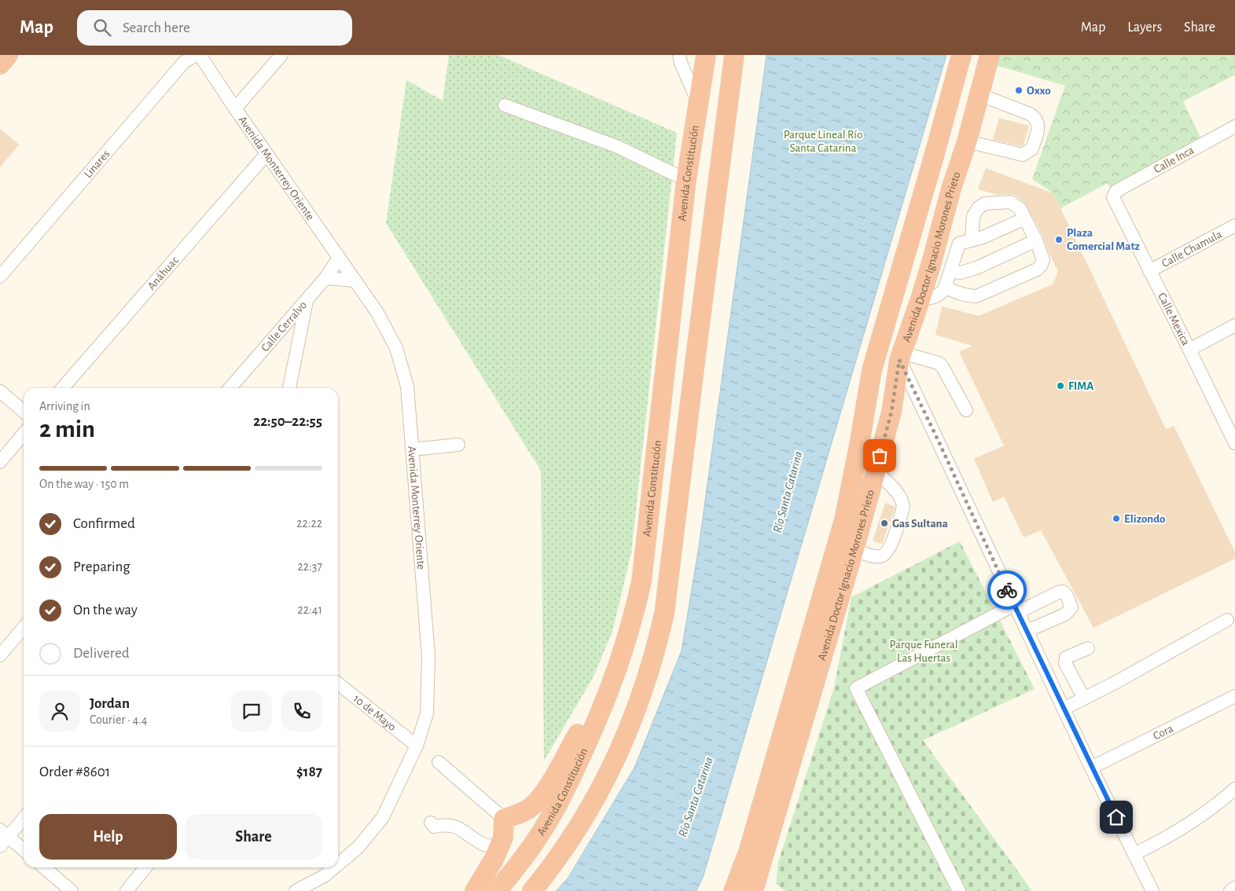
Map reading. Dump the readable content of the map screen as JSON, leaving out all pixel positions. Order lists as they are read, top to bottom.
{
  "streets": {
    "highway": ["Avenida Constitución", "Avenida Doctor Ignacio Morones Prieto"],
    "street": [
      "Calle Inca",
      "Linares",
      "Avenida Monterrey Oriente",
      "Calle Chamula",
      "Anáhuac",
      "Calle Mexica",
      "Calle Cerralvo",
      "10 de Mayo",
      "Cora"
    ]
  },
  "crossings": [
    ["Calle Inca", "Calle Mexica"],
    ["Avenida Monterrey Oriente", "Anáhuac"],
    ["Avenida Monterrey Oriente", "Calle Cerralvo"],
    ["Avenida Monterrey Oriente", "10 de Mayo"],
    ["Calle Chamula", "Calle Mexica"]
  ],
  "water": ["Río Santa Catarina"],
  "parks": ["Parque Lineal Río Santa Catarina", "Parque Funeral Las Huertas"],
  "places": [
    "Oxxo",
    "Plaza Comercial Matz",
    "FIMA",
    "Elizondo",
    "Gas Sultana"
  ],
  "page": {
    "header": "Map",
    "search": "Search here",
    "nav": ["Map", "Layers", "Share"],
    "heading": ["2 min", "Arriving in", "22:50–22:55"],
    "panel": [
      "Jordan",
      "Courier · 4.4",
      "Order #8601",
      "$187"
    ],
    "bar": "On the way · 150 m",
    "list": [
      ["Confirmed", "22:22"],
      ["Preparing", "22:37"],
      ["On the way", "22:41"],
      "Delivered"
    ],
    "buttons": ["Help", "Share"]
  }
}
